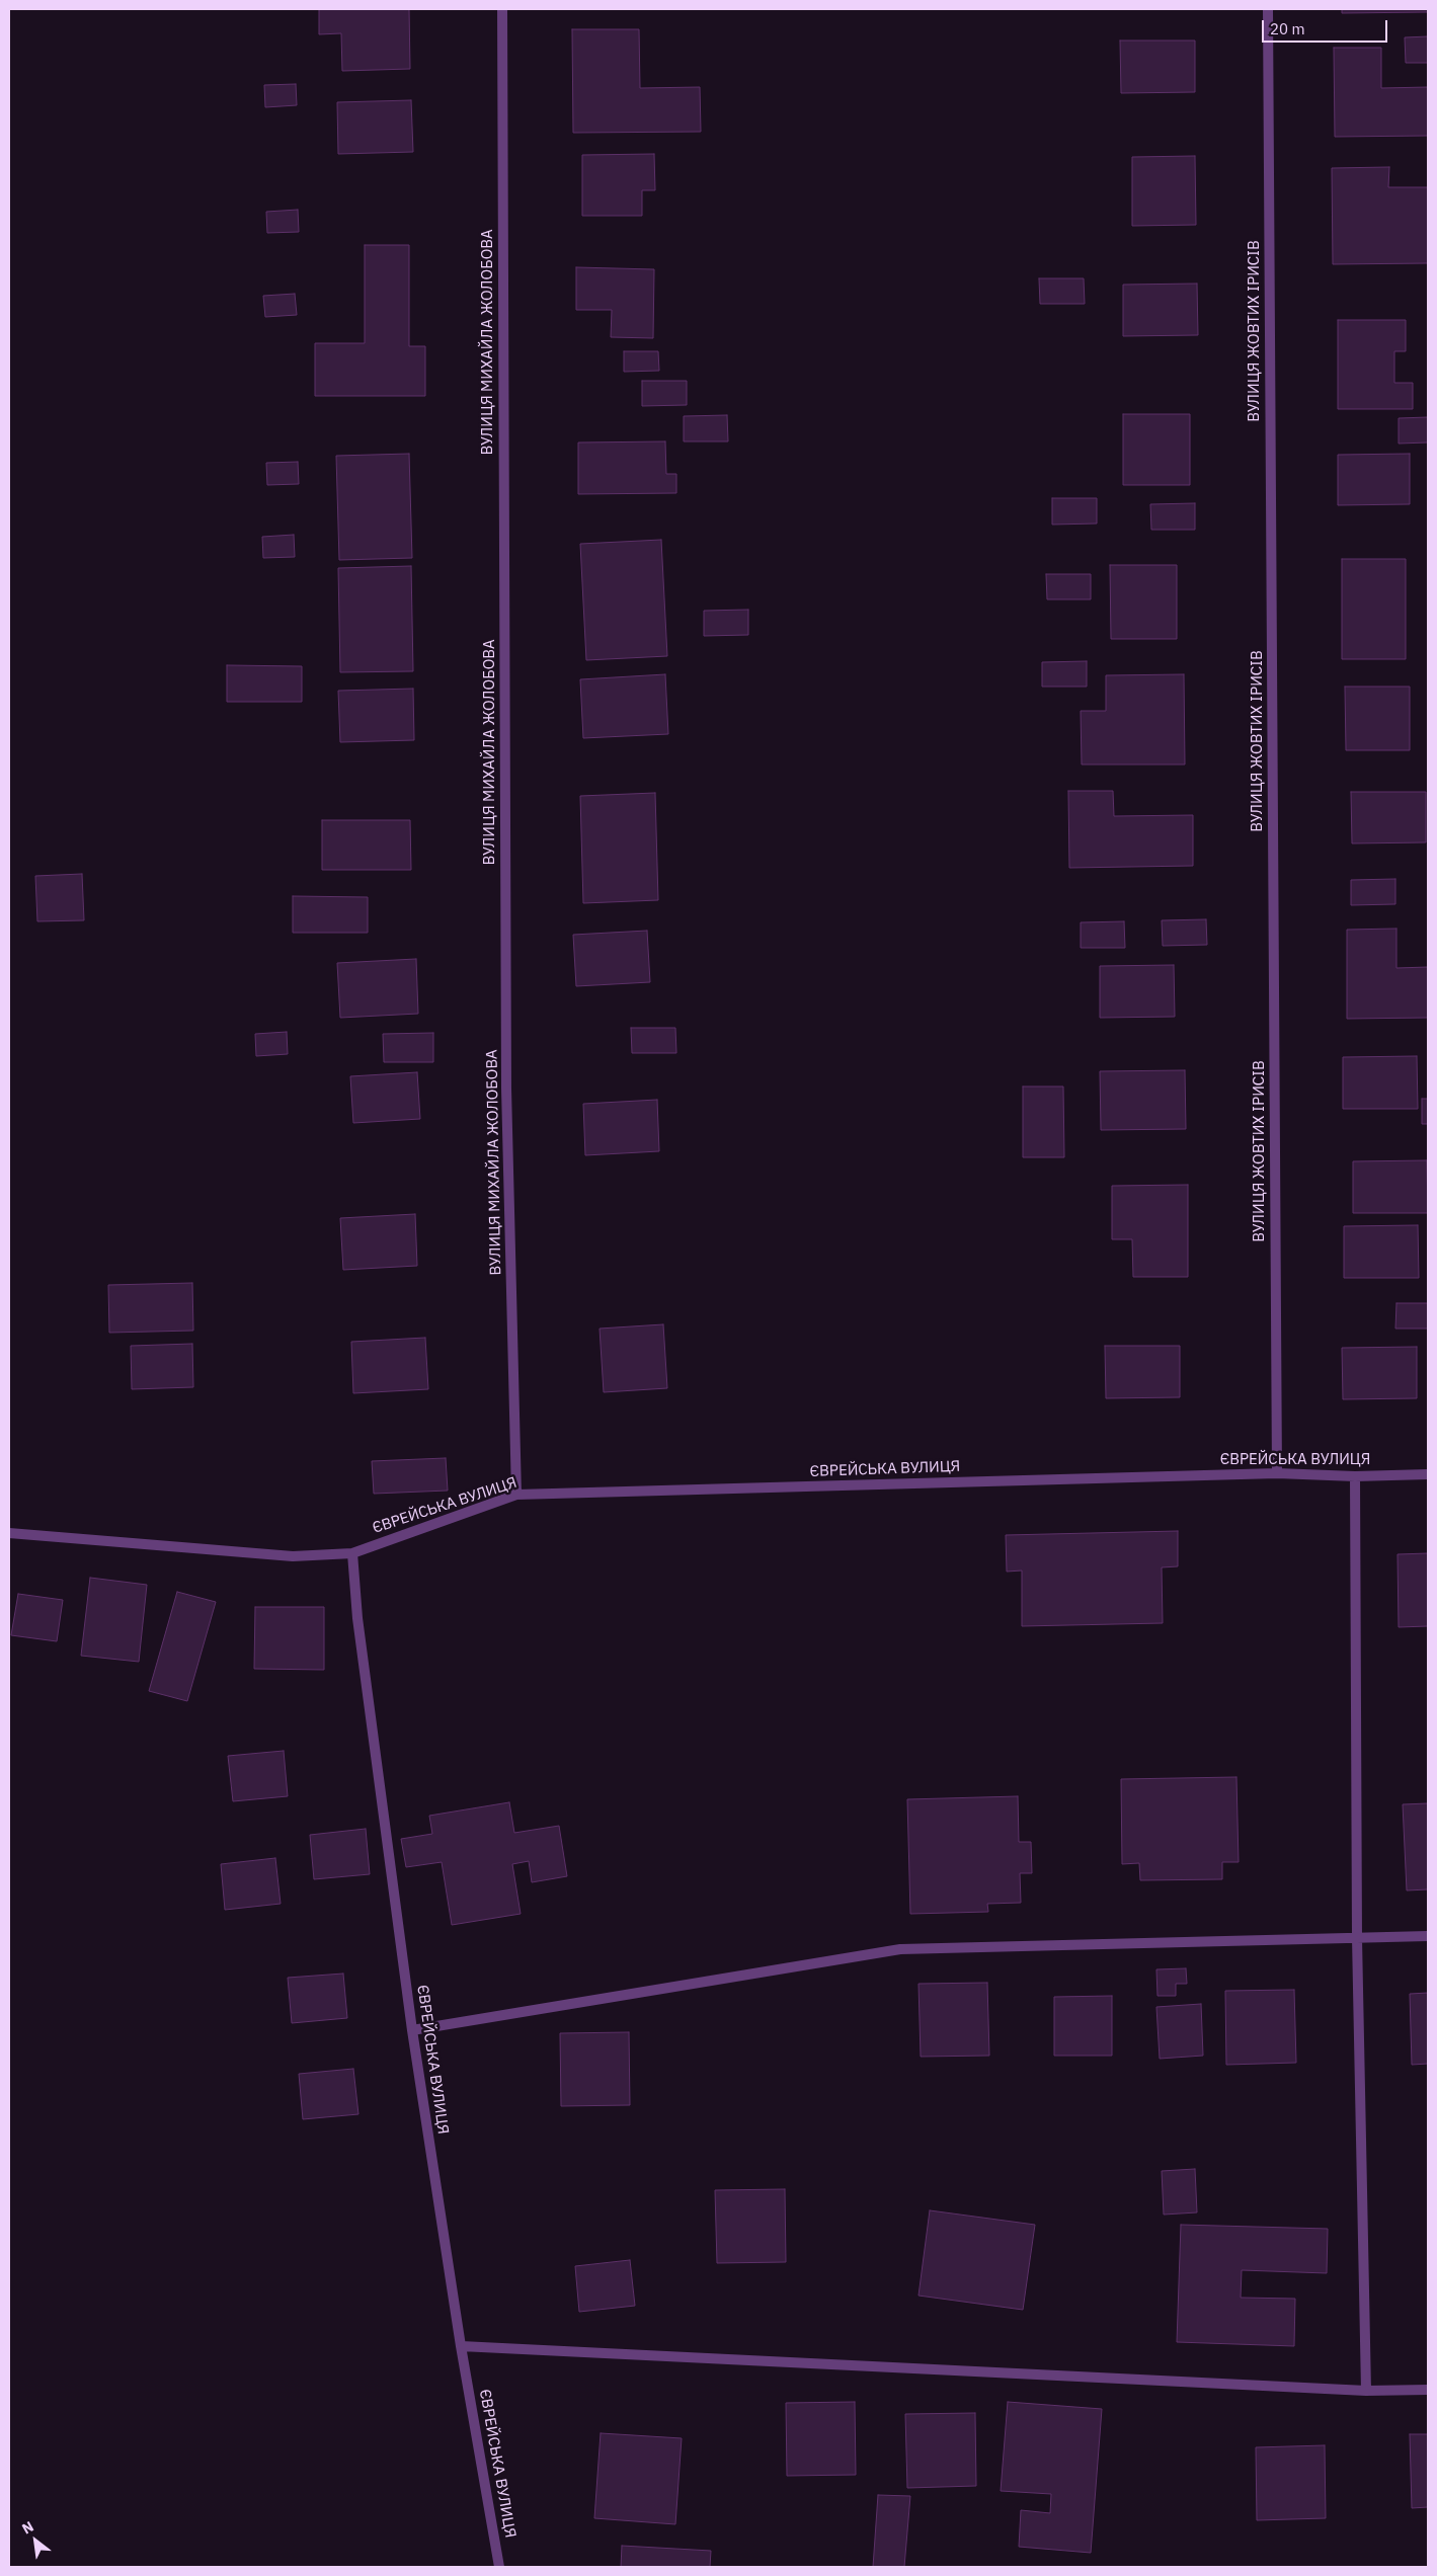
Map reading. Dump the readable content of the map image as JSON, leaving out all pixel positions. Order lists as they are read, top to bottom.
{
  "streets": {
    "street": ["ВУЛИЦЯ ЖОВТИХ ІРИСІВ", "ВУЛИЦЯ МИХАЙЛА ЖОЛОБОВА", "ЄВРЕЙСЬКА ВУЛИЦЯ"]
  },
  "crossings": [
    ["ВУЛИЦЯ ЖОВТИХ ІРИСІВ", "ЄВРЕЙСЬКА ВУЛИЦЯ"],
    ["ВУЛИЦЯ МИХАЙЛА ЖОЛОБОВА", "ЄВРЕЙСЬКА ВУЛИЦЯ"]
  ],
  "scale_bar": "20 m",
  "north": "top left"
}
